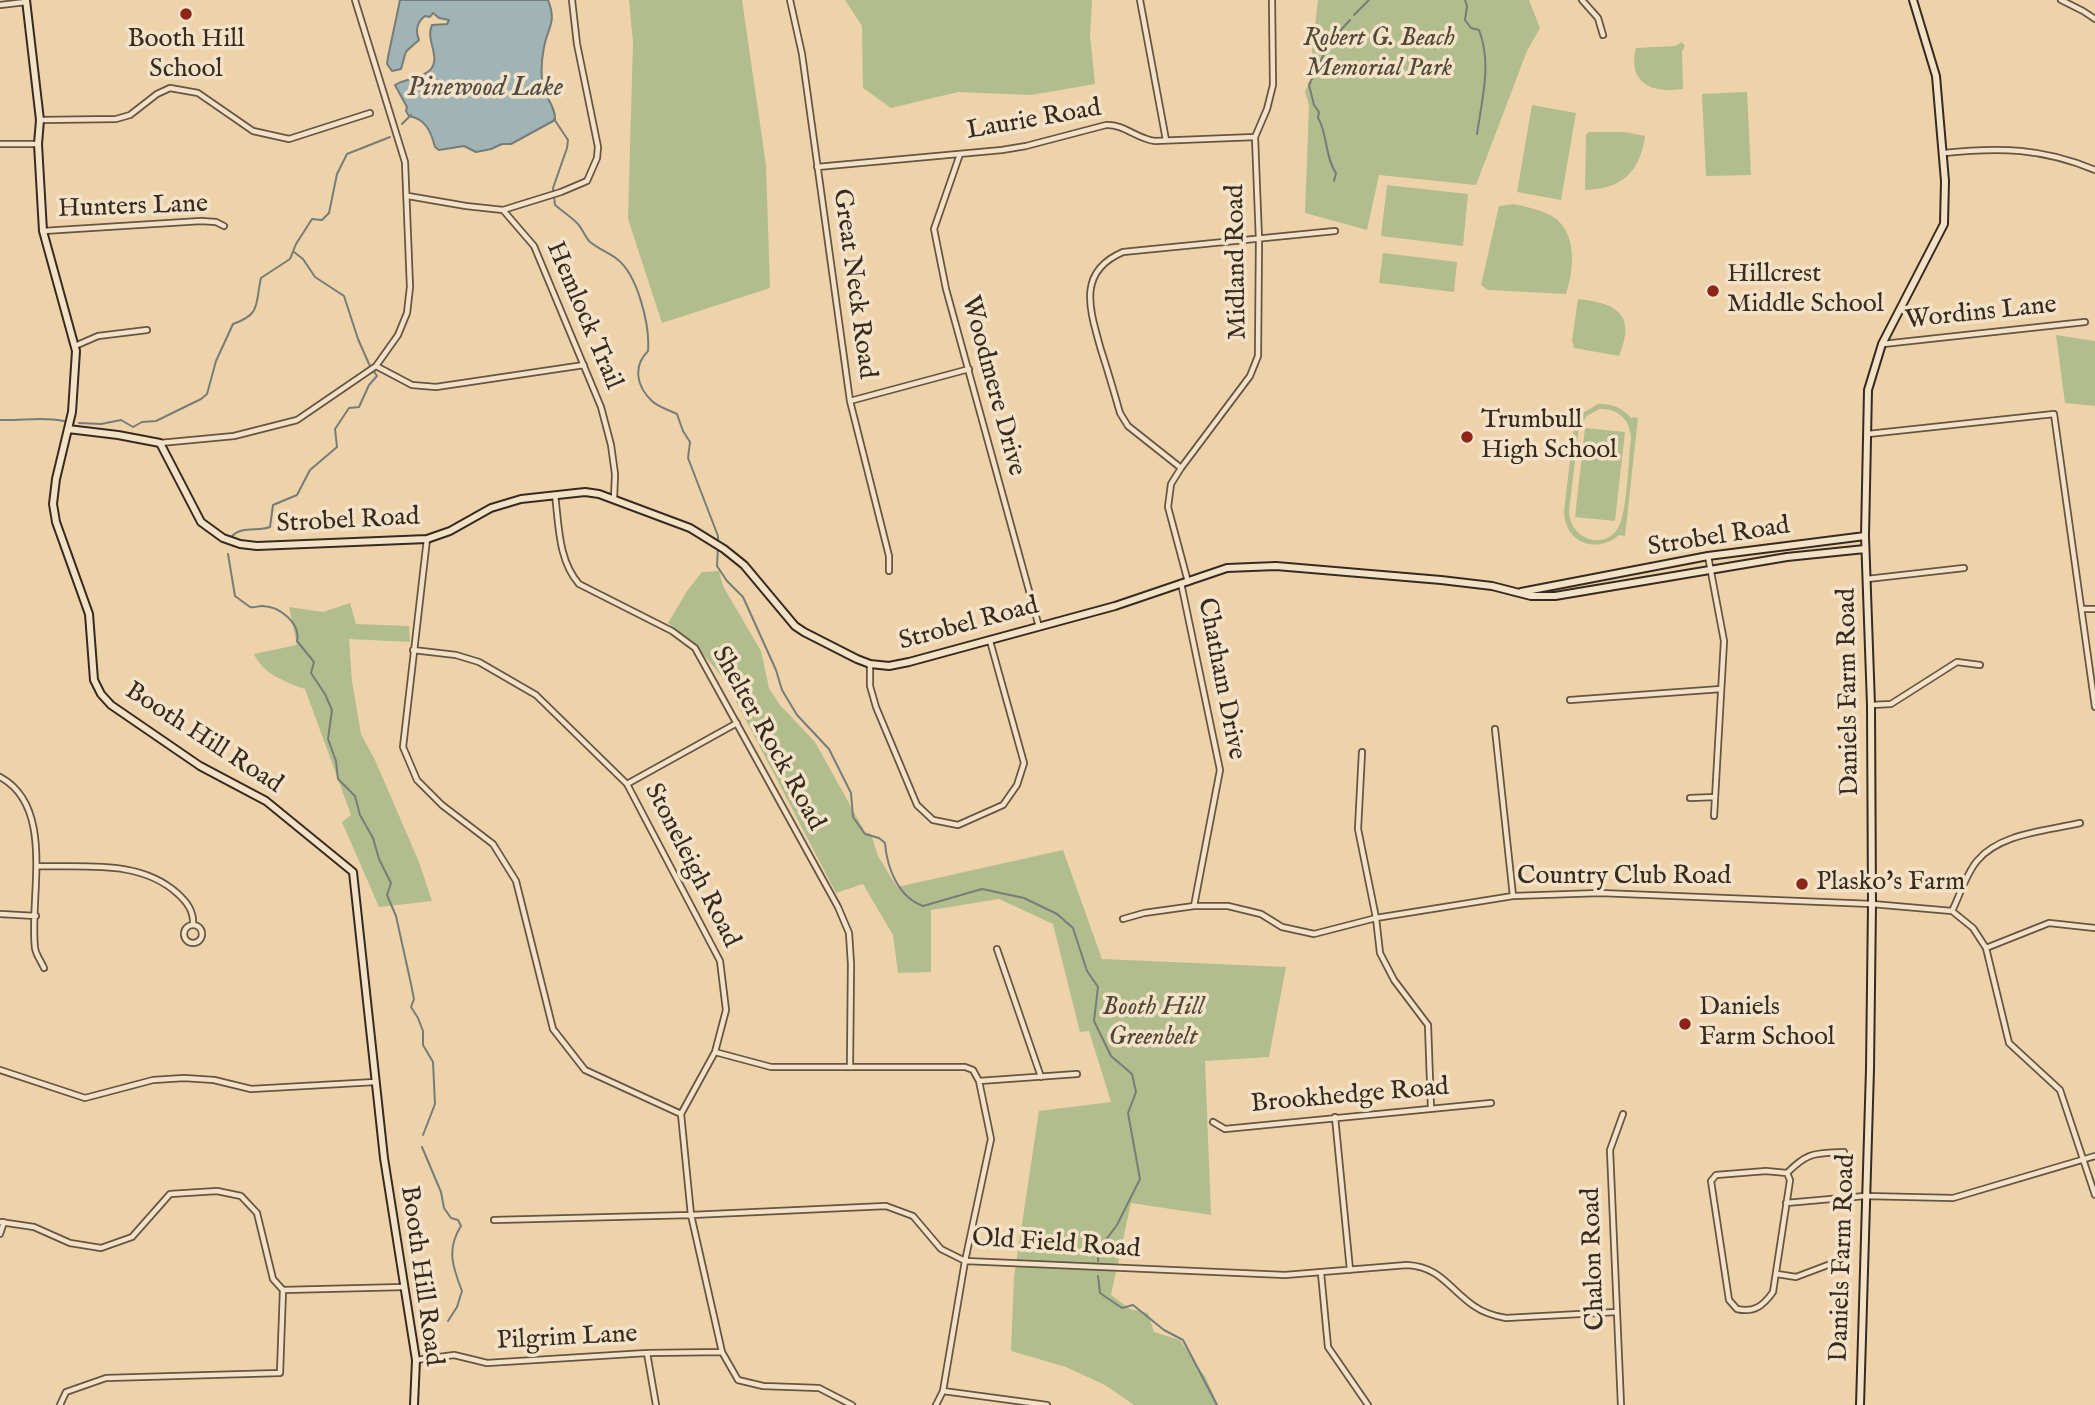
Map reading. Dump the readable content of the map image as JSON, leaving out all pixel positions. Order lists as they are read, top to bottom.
{
  "streets": {
    "street": [
      "Laurie Road",
      "Hunters Lane",
      "Midland Road",
      "Great Neck Road",
      "Wordins Lane",
      "Hemlock Trail",
      "Woodmere Drive",
      "Strobel Road",
      "Chatham Drive",
      "Daniels Farm Road",
      "Booth Hill Road",
      "Shelter Rock Road",
      "Stoneleigh Road",
      "Country Club Road",
      "Brookhedge Road",
      "Old Field Road",
      "Chalon Road",
      "Pilgrim Lane"
    ]
  },
  "crossings": [
    ["Laurie Road", "Midland Road"],
    ["Laurie Road", "Great Neck Road"],
    ["Laurie Road", "Woodmere Drive"],
    ["Hunters Lane", "Booth Hill Road"],
    ["Midland Road", "Strobel Road"],
    ["Midland Road", "Chatham Drive"],
    ["Wordins Lane", "Daniels Farm Road"],
    ["Hemlock Trail", "Strobel Road"],
    ["Woodmere Drive", "Strobel Road"],
    ["Strobel Road", "Chatham Drive"],
    ["Strobel Road", "Daniels Farm Road"],
    ["Strobel Road", "Shelter Rock Road"],
    ["Chatham Drive", "Country Club Road"],
    ["Daniels Farm Road", "Country Club Road"],
    ["Booth Hill Road", "Pilgrim Lane"],
    ["Old Field Road", "Chalon Road"]
  ],
  "water": ["Pinewood Lake"],
  "parks": ["Robert G. Beach Memorial Park", "Booth Hill Greenbelt"],
  "places": [
    "Booth Hill School",
    "Hillcrest Middle School",
    "Trumbull High School",
    "Plasko's Farm",
    "Daniels Farm School"
  ]
}
